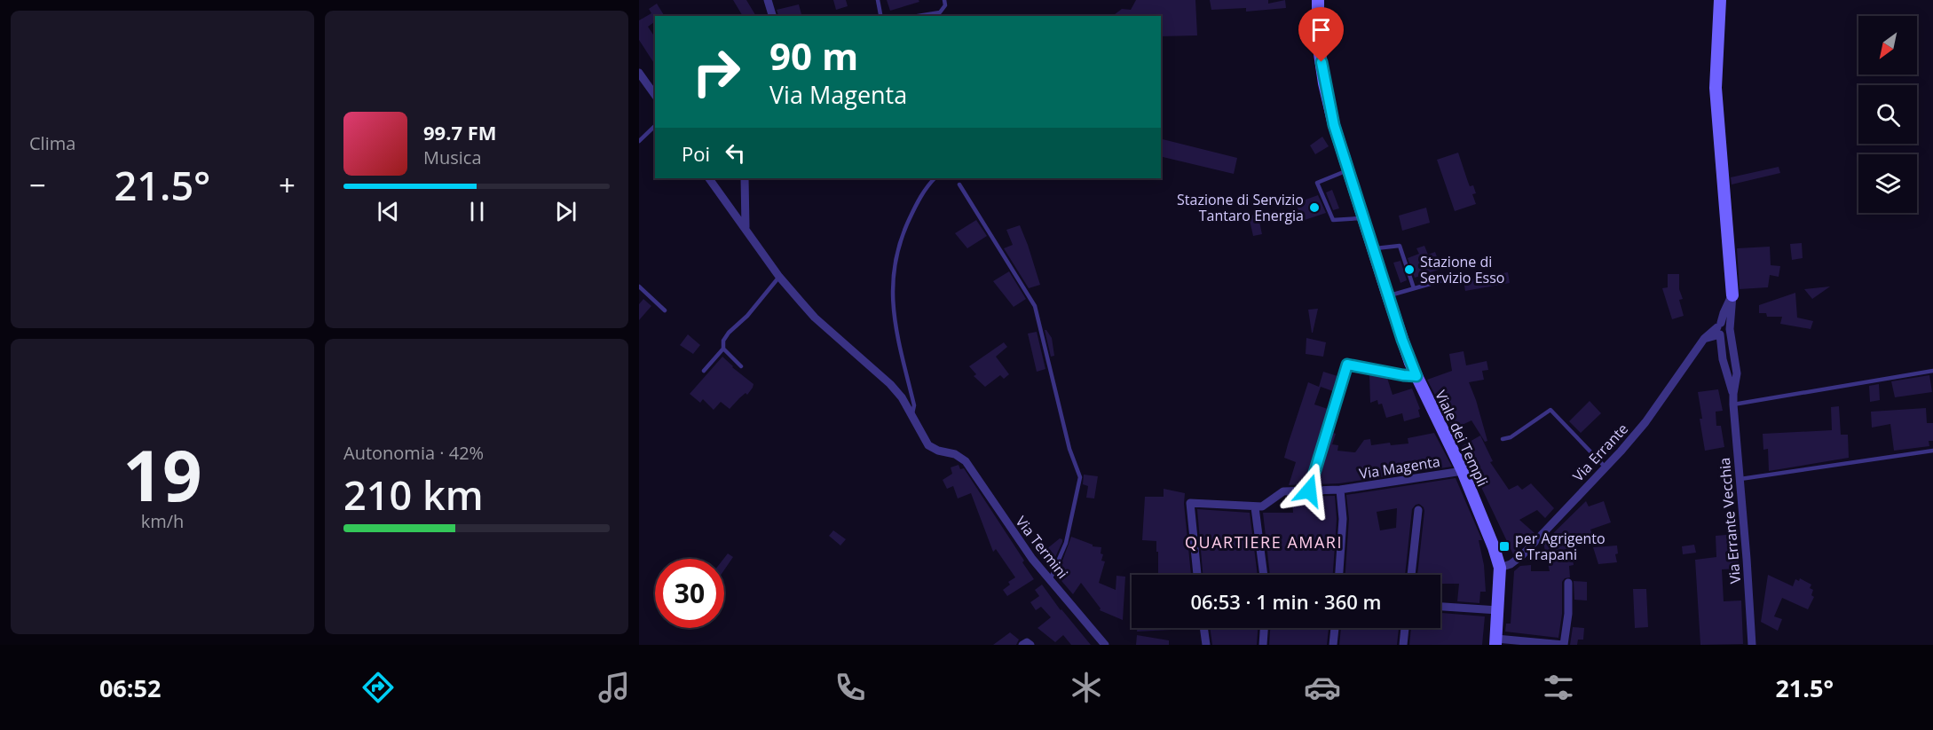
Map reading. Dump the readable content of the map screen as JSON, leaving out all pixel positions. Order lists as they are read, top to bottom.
{
  "streets": {
    "main road": ["Viale dei Templi"],
    "street": [
      "Via Errante",
      "Via Magenta",
      "Via Errante Vecchia",
      "Via Termini"
    ]
  },
  "crossings": [
    ["Viale dei Templi", "Via Errante"],
    ["Viale dei Templi", "Via Magenta"]
  ],
  "districts": ["QUARTIERE AMARI"],
  "places": {
    "other": ["Stazione di Servizio Tantaro Energia", "Stazione di Servizio Esso"],
    "transit": ["per Agrigento e Trapani"]
  },
  "north": "bottom left",
  "page": {
    "tile": [
      "Clima",
      ["19", "km/h"],
      ["Autonomia · 42%", "210 km"]
    ],
    "turn": ["90 m", "Via Magenta"],
    "song": ["99.7 FM", "Musica"],
    "then": "Poi",
    "heat": ["−", "21.5°", "+"],
    "limit": "30",
    "trip": "06:53 · 1 min · 360 m",
    "tabs": ["06:52", "21.5°"]
  }
}
